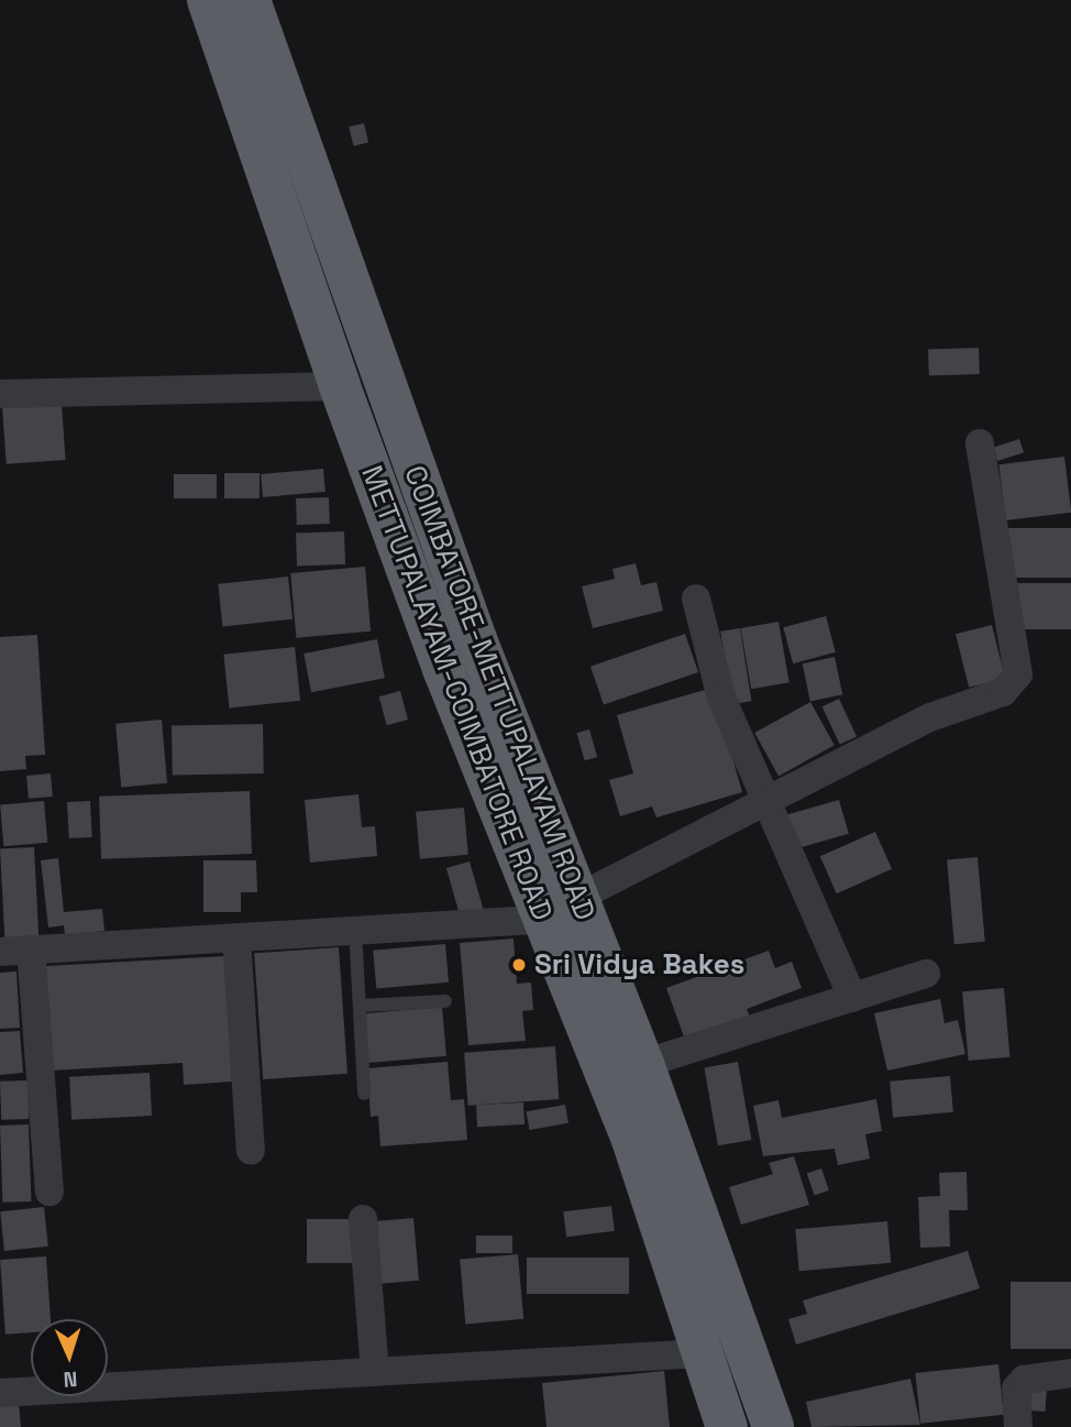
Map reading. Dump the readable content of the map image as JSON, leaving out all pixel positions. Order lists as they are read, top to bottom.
{
  "streets": {
    "highway": ["METTUPALAYAM-COIMBATORE ROAD", "COIMBATORE-METTUPALAYAM ROAD"]
  },
  "crossings": [
    ["METTUPALAYAM-COIMBATORE ROAD", "COIMBATORE-METTUPALAYAM ROAD"]
  ],
  "places": ["Sri Vidya Bakes"],
  "north": "bottom"
}
